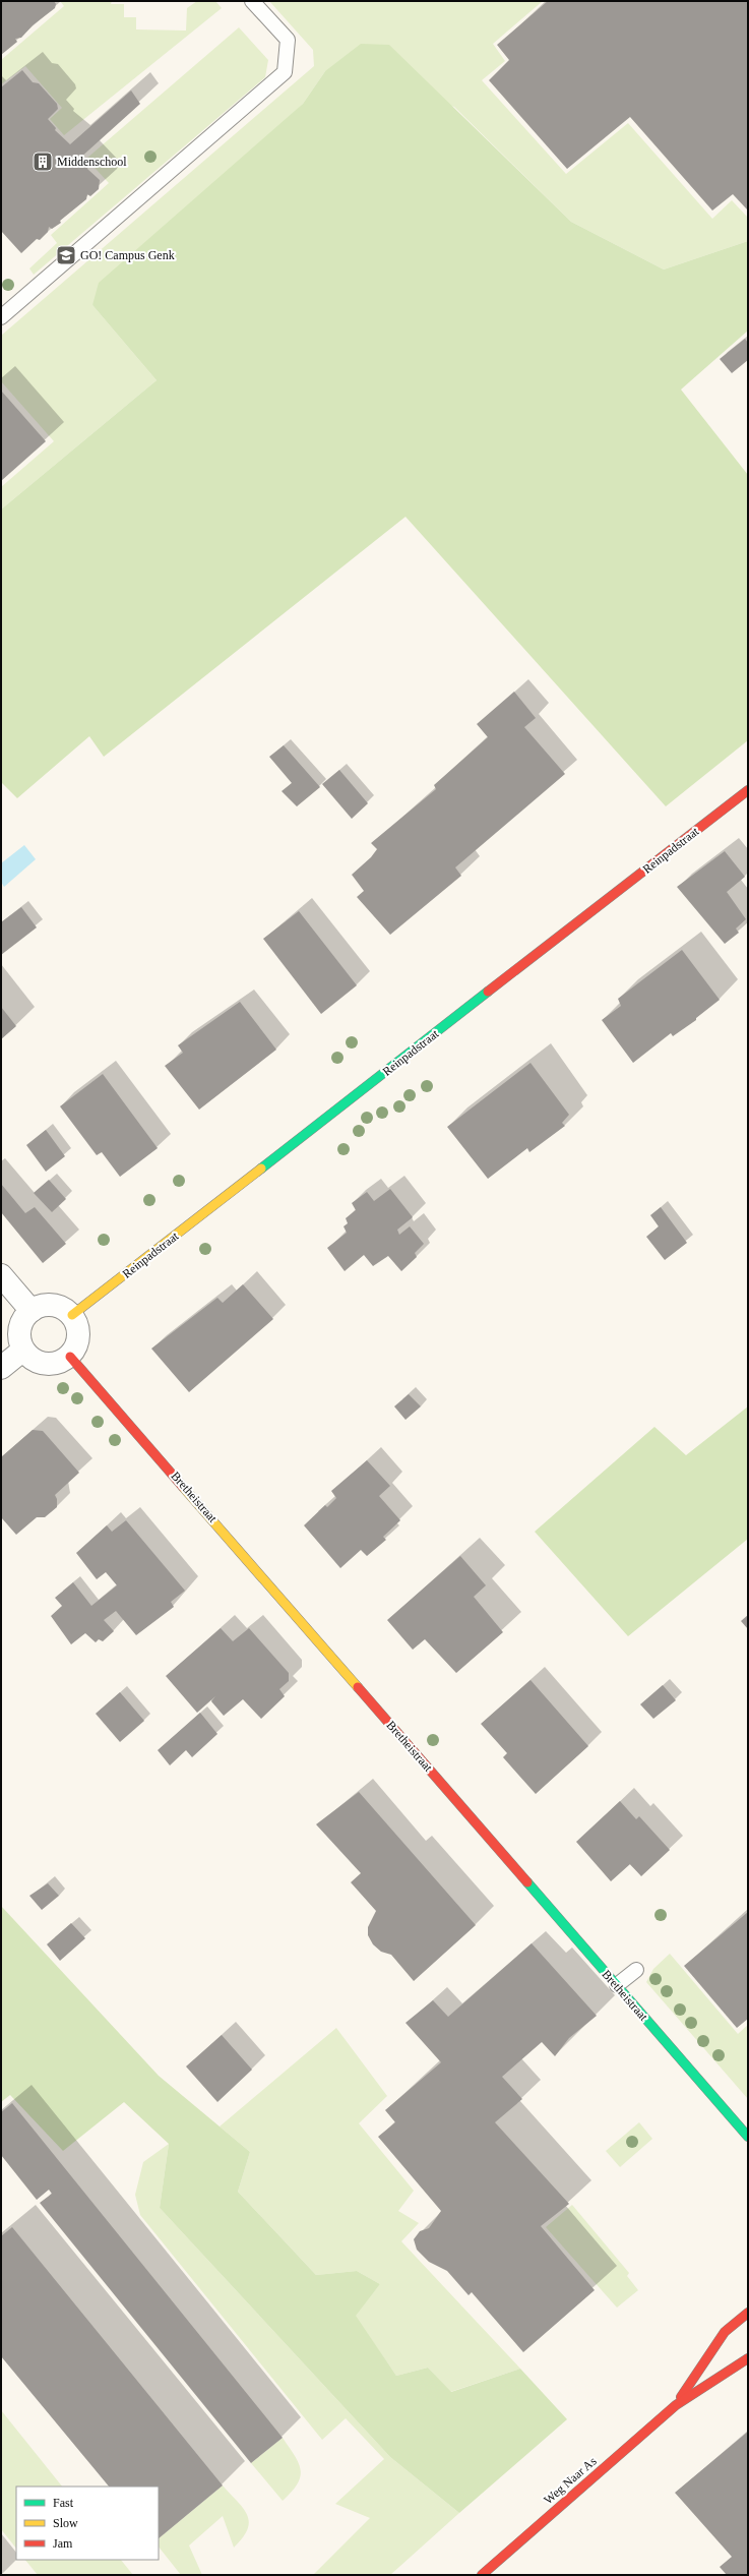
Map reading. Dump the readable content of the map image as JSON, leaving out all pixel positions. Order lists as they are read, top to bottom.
{
  "streets": {
    "street": ["Reinpadstraat", "Bretheistraat", "Weg Naar As"]
  },
  "crossings": [
    ["Reinpadstraat", "Bretheistraat"]
  ],
  "places": {
    "building": ["Middenschool"],
    "school or university": ["GO! Campus Genk"]
  },
  "legend": ["Fast", "Slow", "Jam"]
}
